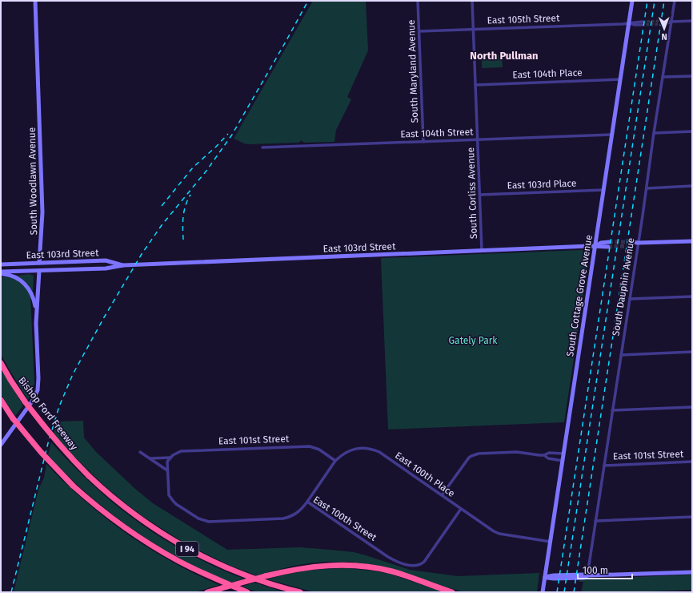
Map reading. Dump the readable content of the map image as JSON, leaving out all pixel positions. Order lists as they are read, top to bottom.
{
  "streets": {
    "highway": ["Bishop Ford Freeway", "I 94"],
    "street": [
      "East 105th Street",
      "South Maryland Avenue",
      "East 104th Place",
      "East 104th Street",
      "South Woodlawn Avenue",
      "East 103rd Place",
      "South Corliss Avenue",
      "East 103rd Street",
      "South Dauphin Avenue",
      "South Cottage Grove Avenue",
      "East 101st Street",
      "East 100th Place",
      "East 100th Street"
    ]
  },
  "crossings": [
    ["East 105th Street", "South Maryland Avenue"],
    ["East 105th Street", "South Corliss Avenue"],
    ["East 105th Street", "South Cottage Grove Avenue"],
    ["South Maryland Avenue", "East 104th Street"],
    ["East 104th Place", "South Corliss Avenue"],
    ["East 104th Place", "South Cottage Grove Avenue"],
    ["East 104th Street", "South Corliss Avenue"],
    ["East 104th Street", "South Cottage Grove Avenue"],
    ["South Woodlawn Avenue", "East 103rd Street"],
    ["East 103rd Place", "South Corliss Avenue"],
    ["East 103rd Place", "South Cottage Grove Avenue"],
    ["South Corliss Avenue", "East 103rd Street"],
    ["East 103rd Street", "South Cottage Grove Avenue"],
    ["South Dauphin Avenue", "East 101st Street"],
    ["South Cottage Grove Avenue", "East 100th Place"],
    ["East 101st Street", "East 100th Place"],
    ["East 100th Place", "East 100th Street"]
  ],
  "districts": ["North Pullman"],
  "parks": ["Gately Park"],
  "scale_bar": "100 m",
  "north": "bottom"
}
